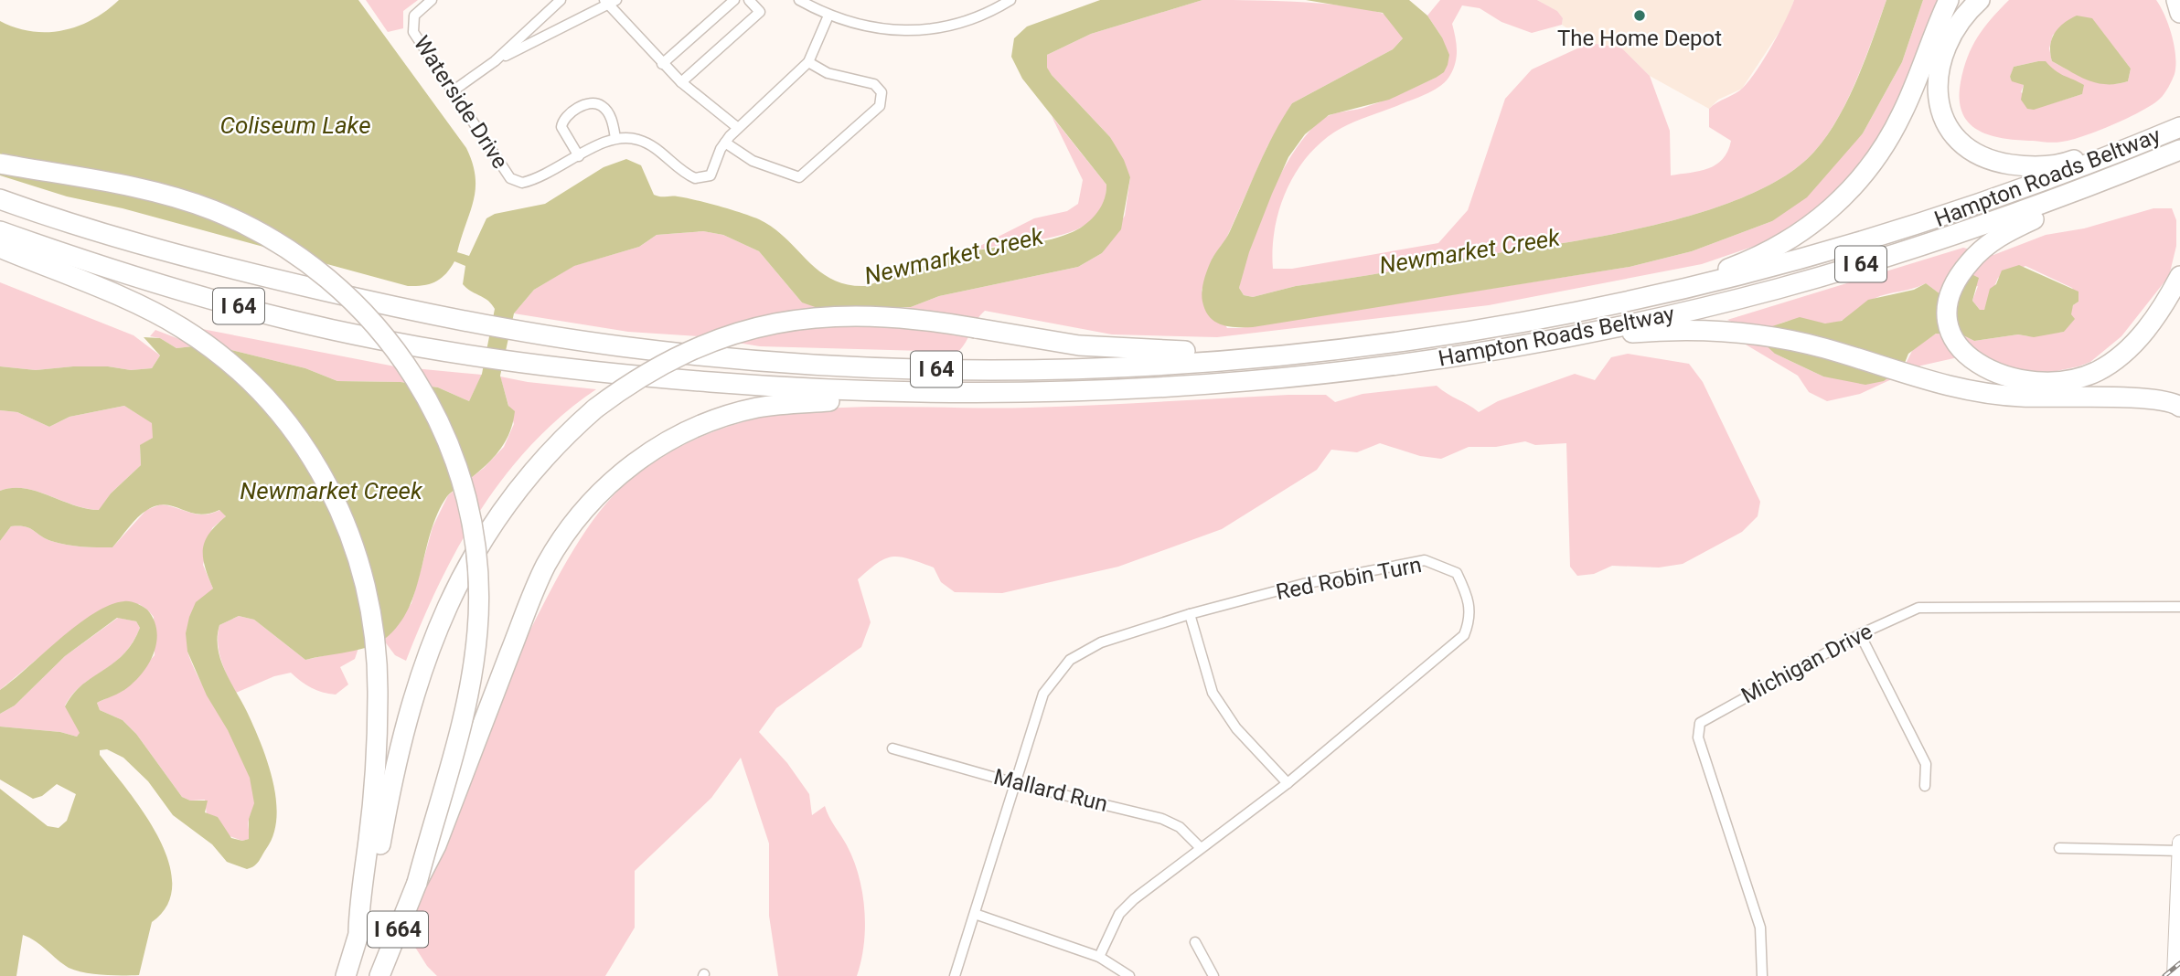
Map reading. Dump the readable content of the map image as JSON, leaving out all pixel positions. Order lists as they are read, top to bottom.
{
  "streets": {
    "highway": ["Hampton Roads Beltway", "I 64", "I 664"],
    "street": [
      "Waterside Drive",
      "Red Robin Turn",
      "Michigan Drive",
      "Mallard Run"
    ]
  },
  "crossings": [
    ["Hampton Roads Beltway", "I 64"],
    ["Red Robin Turn", "Mallard Run"]
  ],
  "water": ["Coliseum Lake", "Newmarket Creek"],
  "places": ["The Home Depot"]
}
